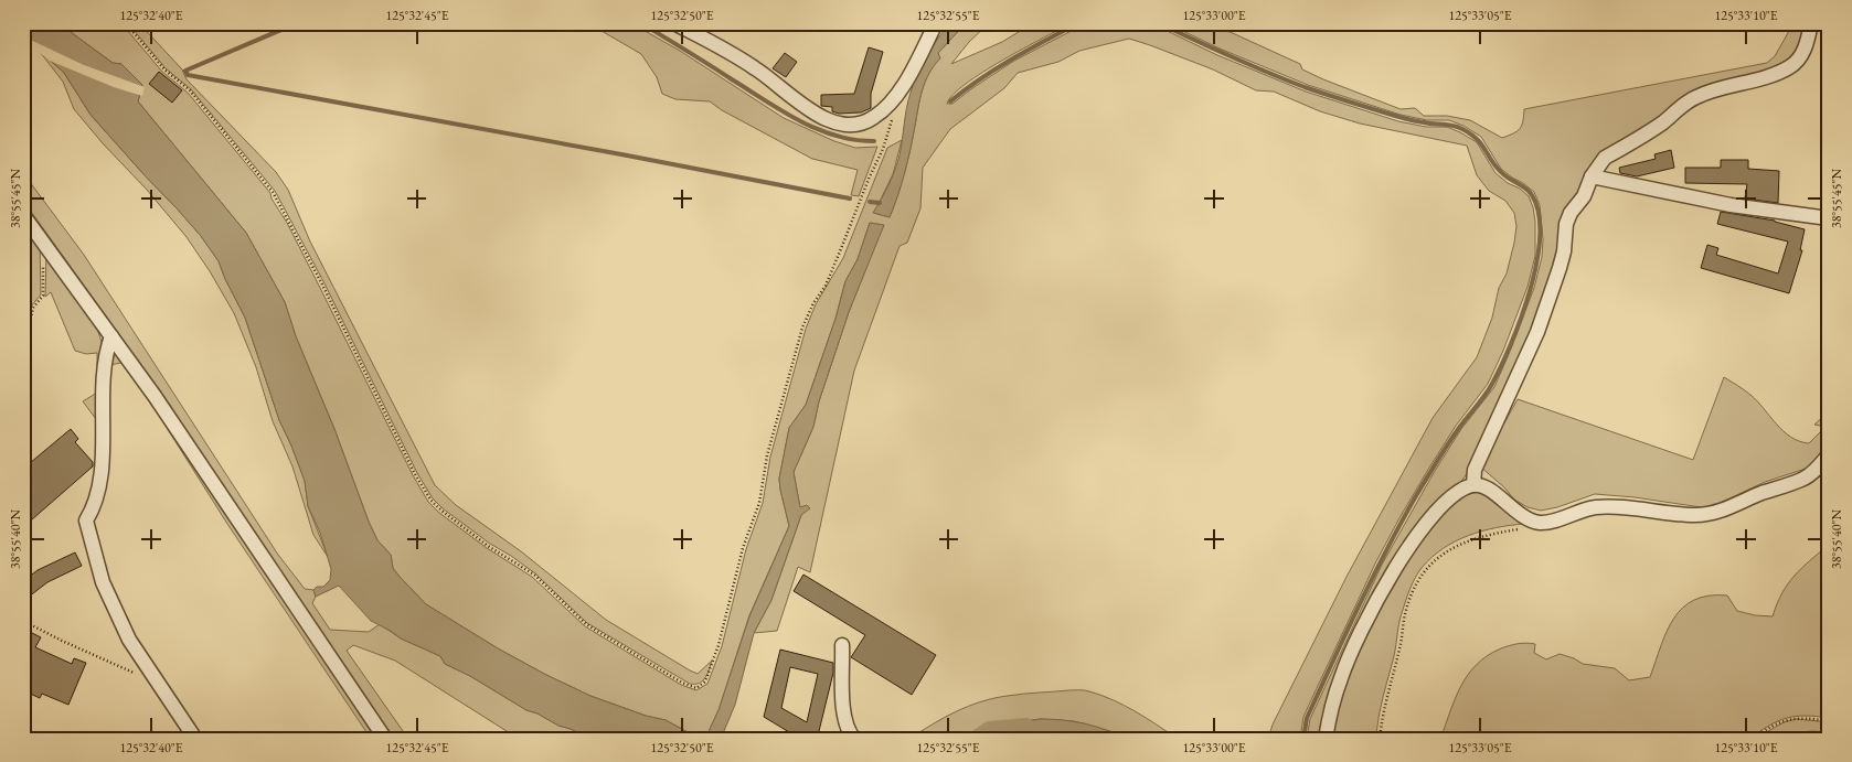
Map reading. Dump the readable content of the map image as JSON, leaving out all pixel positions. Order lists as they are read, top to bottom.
{
  "coordinates": [
    "125°32'40\"E",
    "125°32'45\"E",
    "125°32'50\"E",
    "125°32'55\"E",
    "125°33'00\"E",
    "125°33'05\"E",
    "125°33'10\"E",
    "38°55'45\"N",
    "38°55'40\"N"
  ]
}
